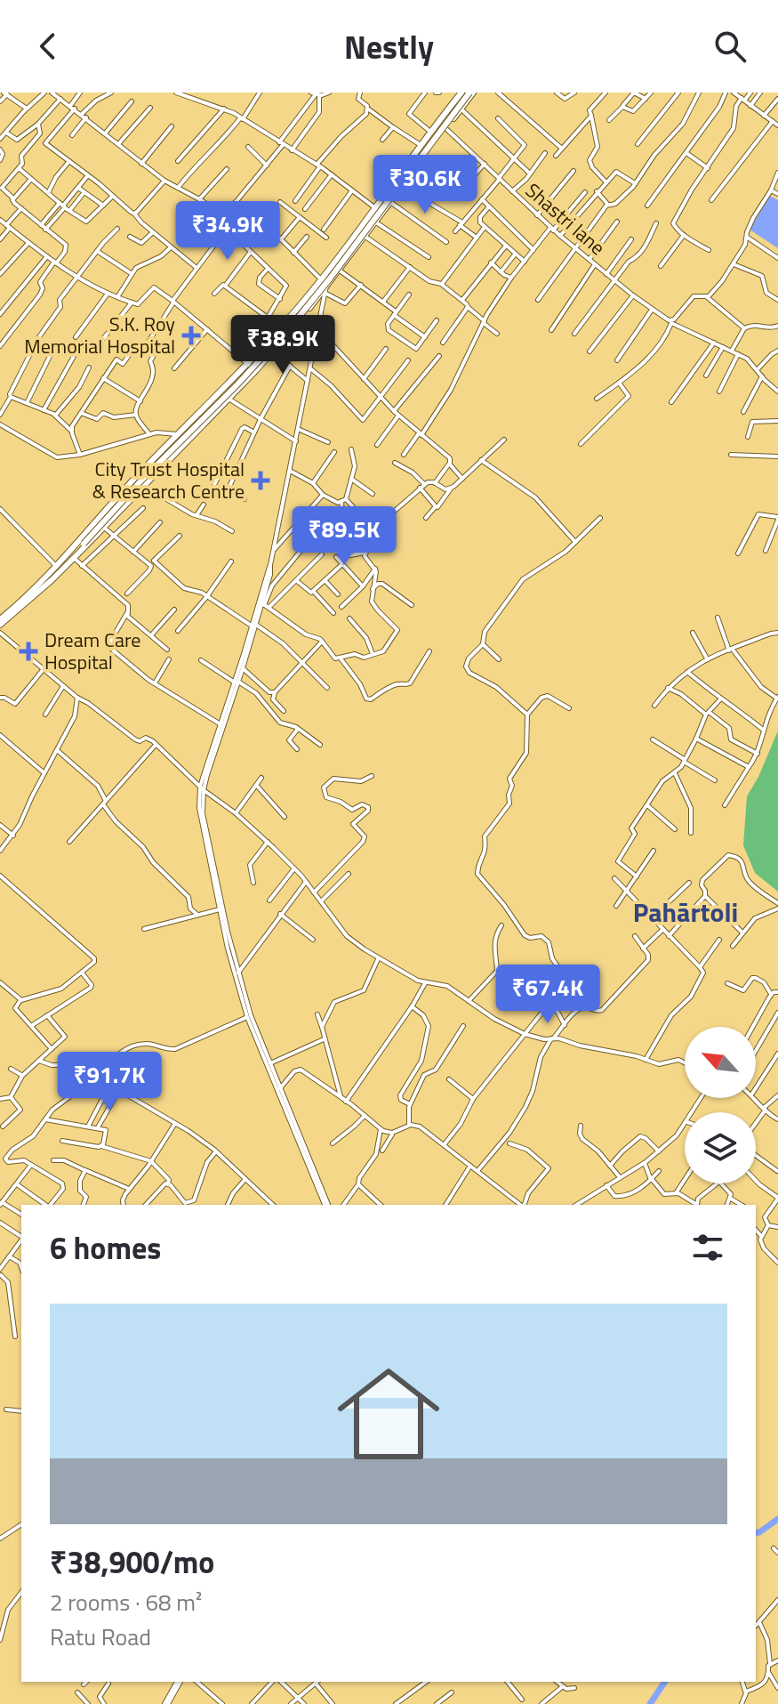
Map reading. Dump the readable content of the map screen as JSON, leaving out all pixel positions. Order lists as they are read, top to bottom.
{
  "streets": {
    "street": ["Shastri lane"]
  },
  "districts": ["Pahārtoli"],
  "places": {
    "health": ["S.K. Roy Memorial Hospital", "City Trust Hospital & Research Centre", "Dream Care Hospital"]
  },
  "north": "top left",
  "page": {
    "header": "Nestly",
    "price": [
      "₹30.6K",
      "₹34.9K",
      "₹38.9K",
      "₹89.5K",
      "₹67.4K",
      "₹91.7K"
    ],
    "heading": "6 homes",
    "list": [
      {
        "name": "₹38,900/mo",
        "note": "2 rooms · 68 m² · Ratu Road"
      }
    ]
  }
}
